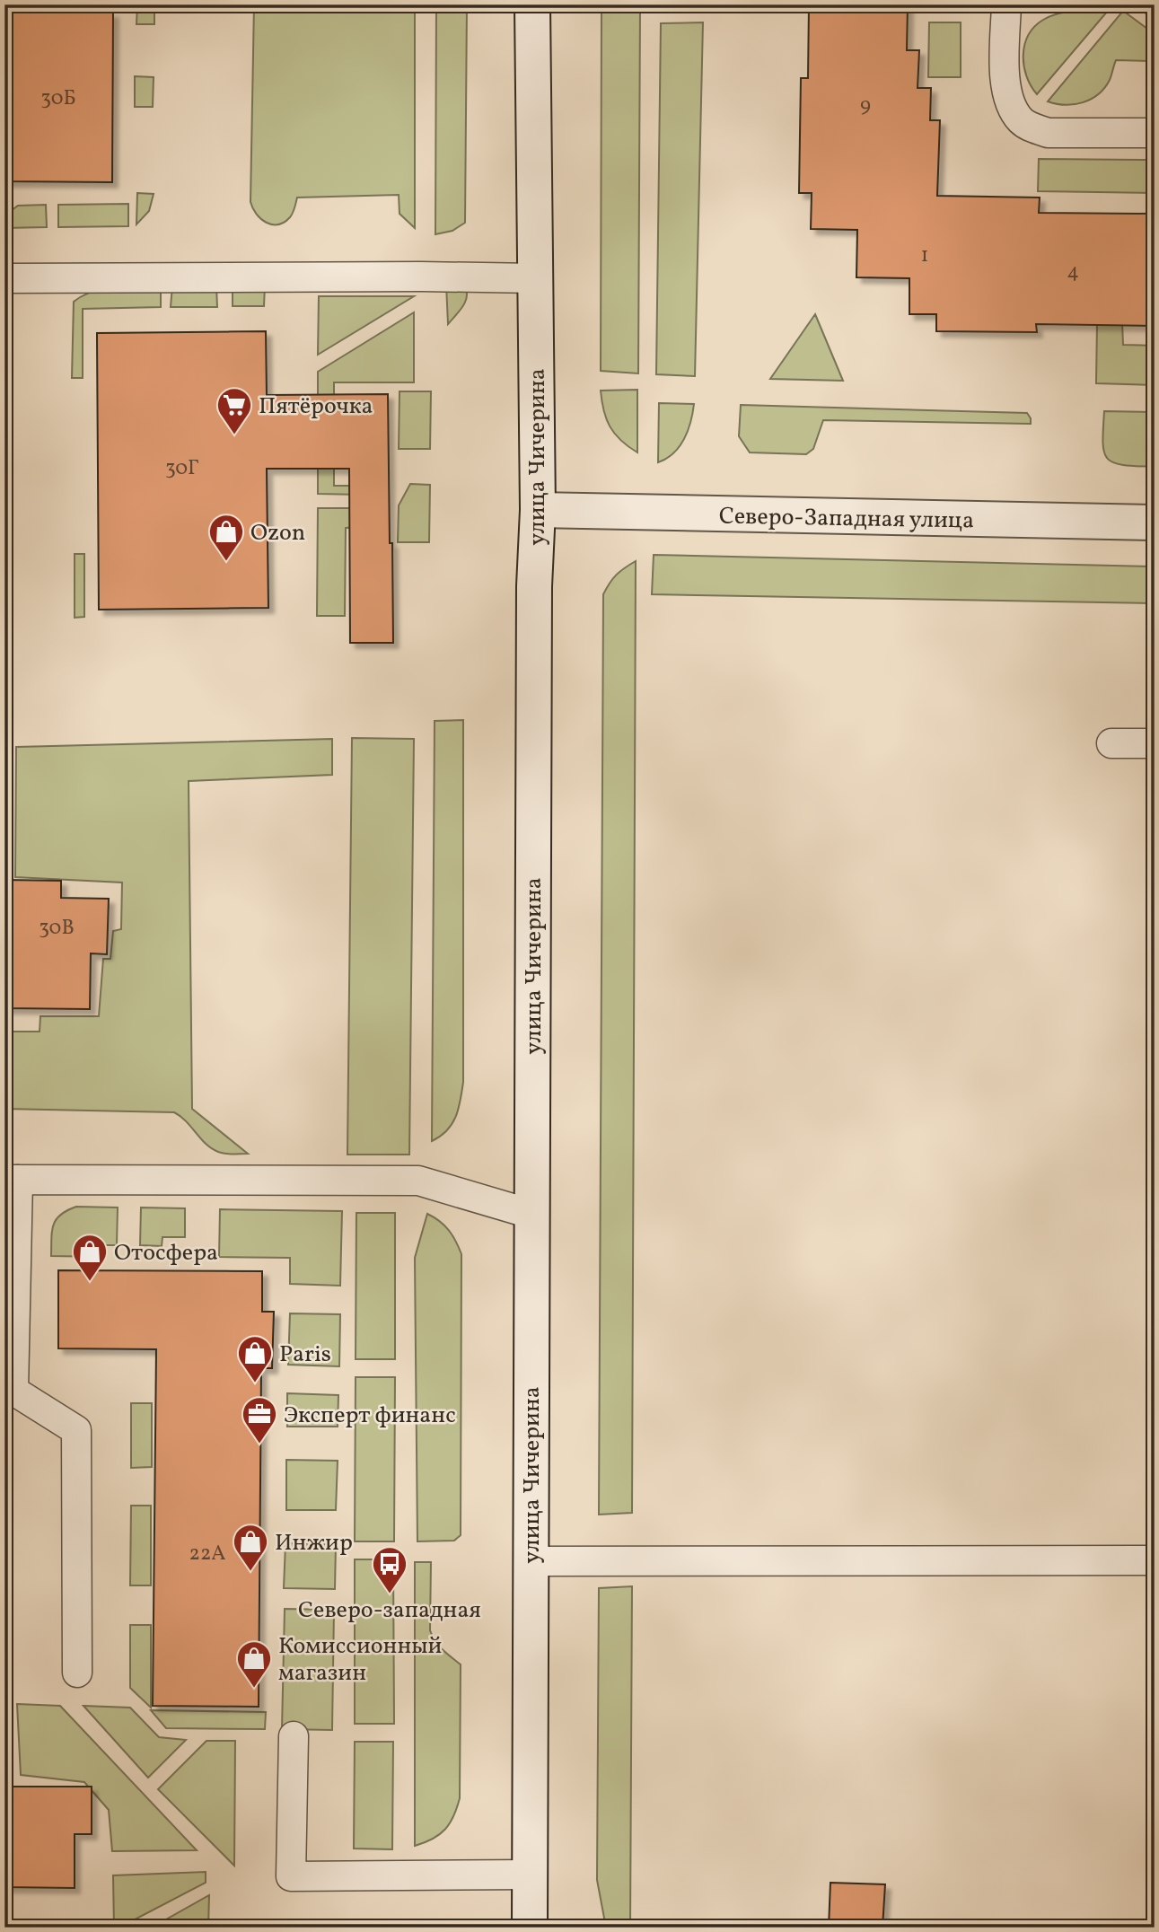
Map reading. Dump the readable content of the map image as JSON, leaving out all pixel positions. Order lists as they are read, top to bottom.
{
  "streets": {
    "main road": ["улица Чичерина", "Северо-Западная улица"]
  },
  "crossings": [
    ["улица Чичерина", "Северо-Западная улица"]
  ],
  "places": {
    "supermarket": ["Пятёрочка"],
    "shop": [
      "Ozon",
      "Отосфера",
      "Paris",
      "Инжир",
      "Комиссионный магазин"
    ],
    "office": ["Эксперт финанс"],
    "bus stop": ["Северо-западная"]
  },
  "house_numbers": [
    "30Б",
    "9",
    "1",
    "4",
    "30Г",
    "30В",
    "22А"
  ]
}
